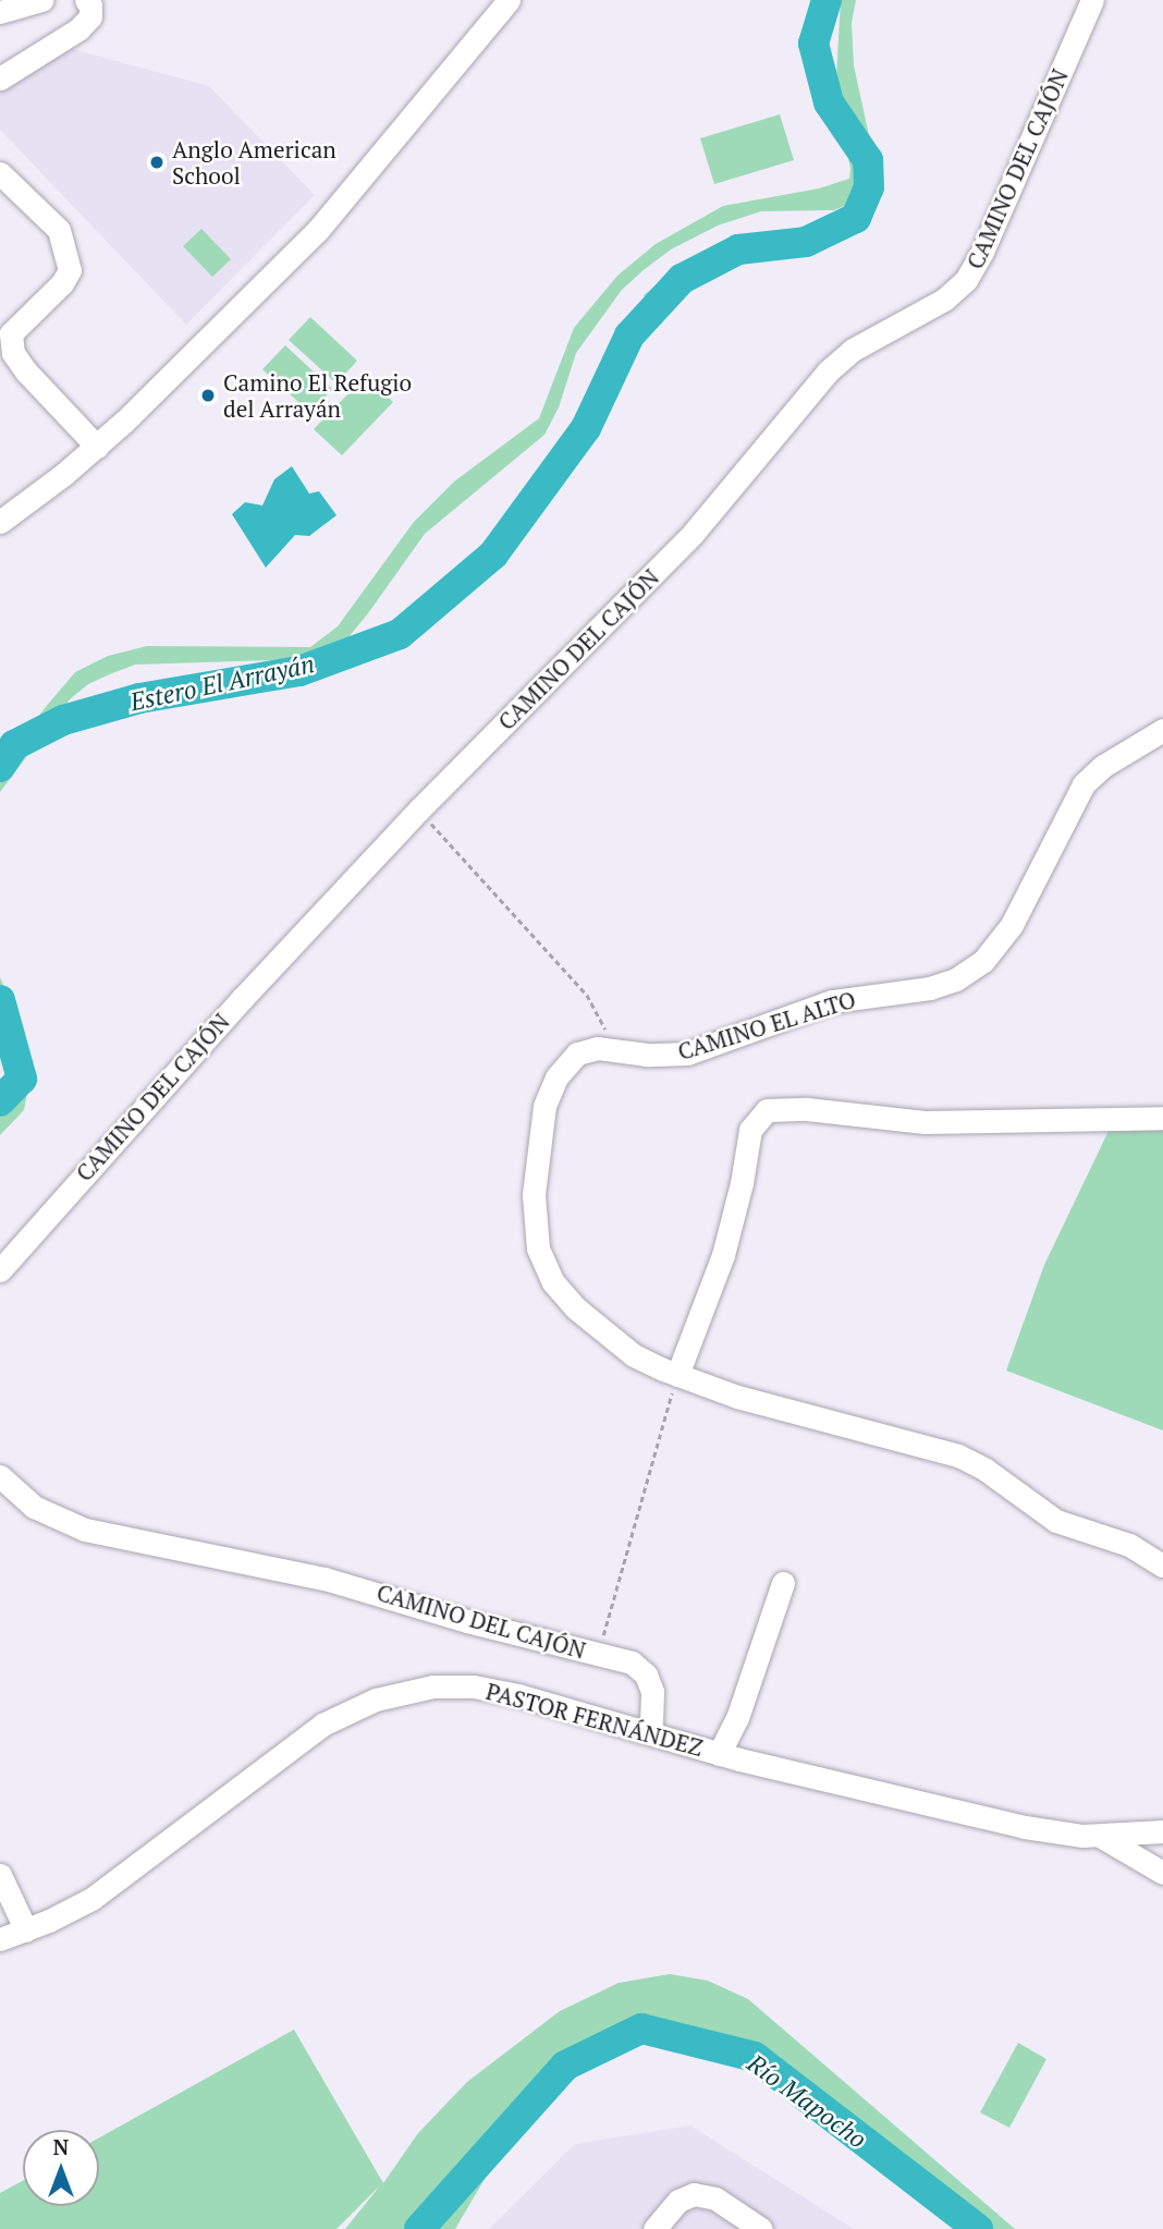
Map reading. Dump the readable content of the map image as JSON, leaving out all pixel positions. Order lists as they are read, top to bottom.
{
  "streets": {
    "street": ["CAMINO DEL CAJÓN", "CAMINO EL ALTO", "PASTOR FERNÁNDEZ"]
  },
  "crossings": [
    ["CAMINO DEL CAJÓN", "PASTOR FERNÁNDEZ"]
  ],
  "water": ["Estero El Arrayán", "Río Mapocho"],
  "places": ["Anglo American School", "Camino El Refugio del Arrayán"],
  "north": "top"
}
